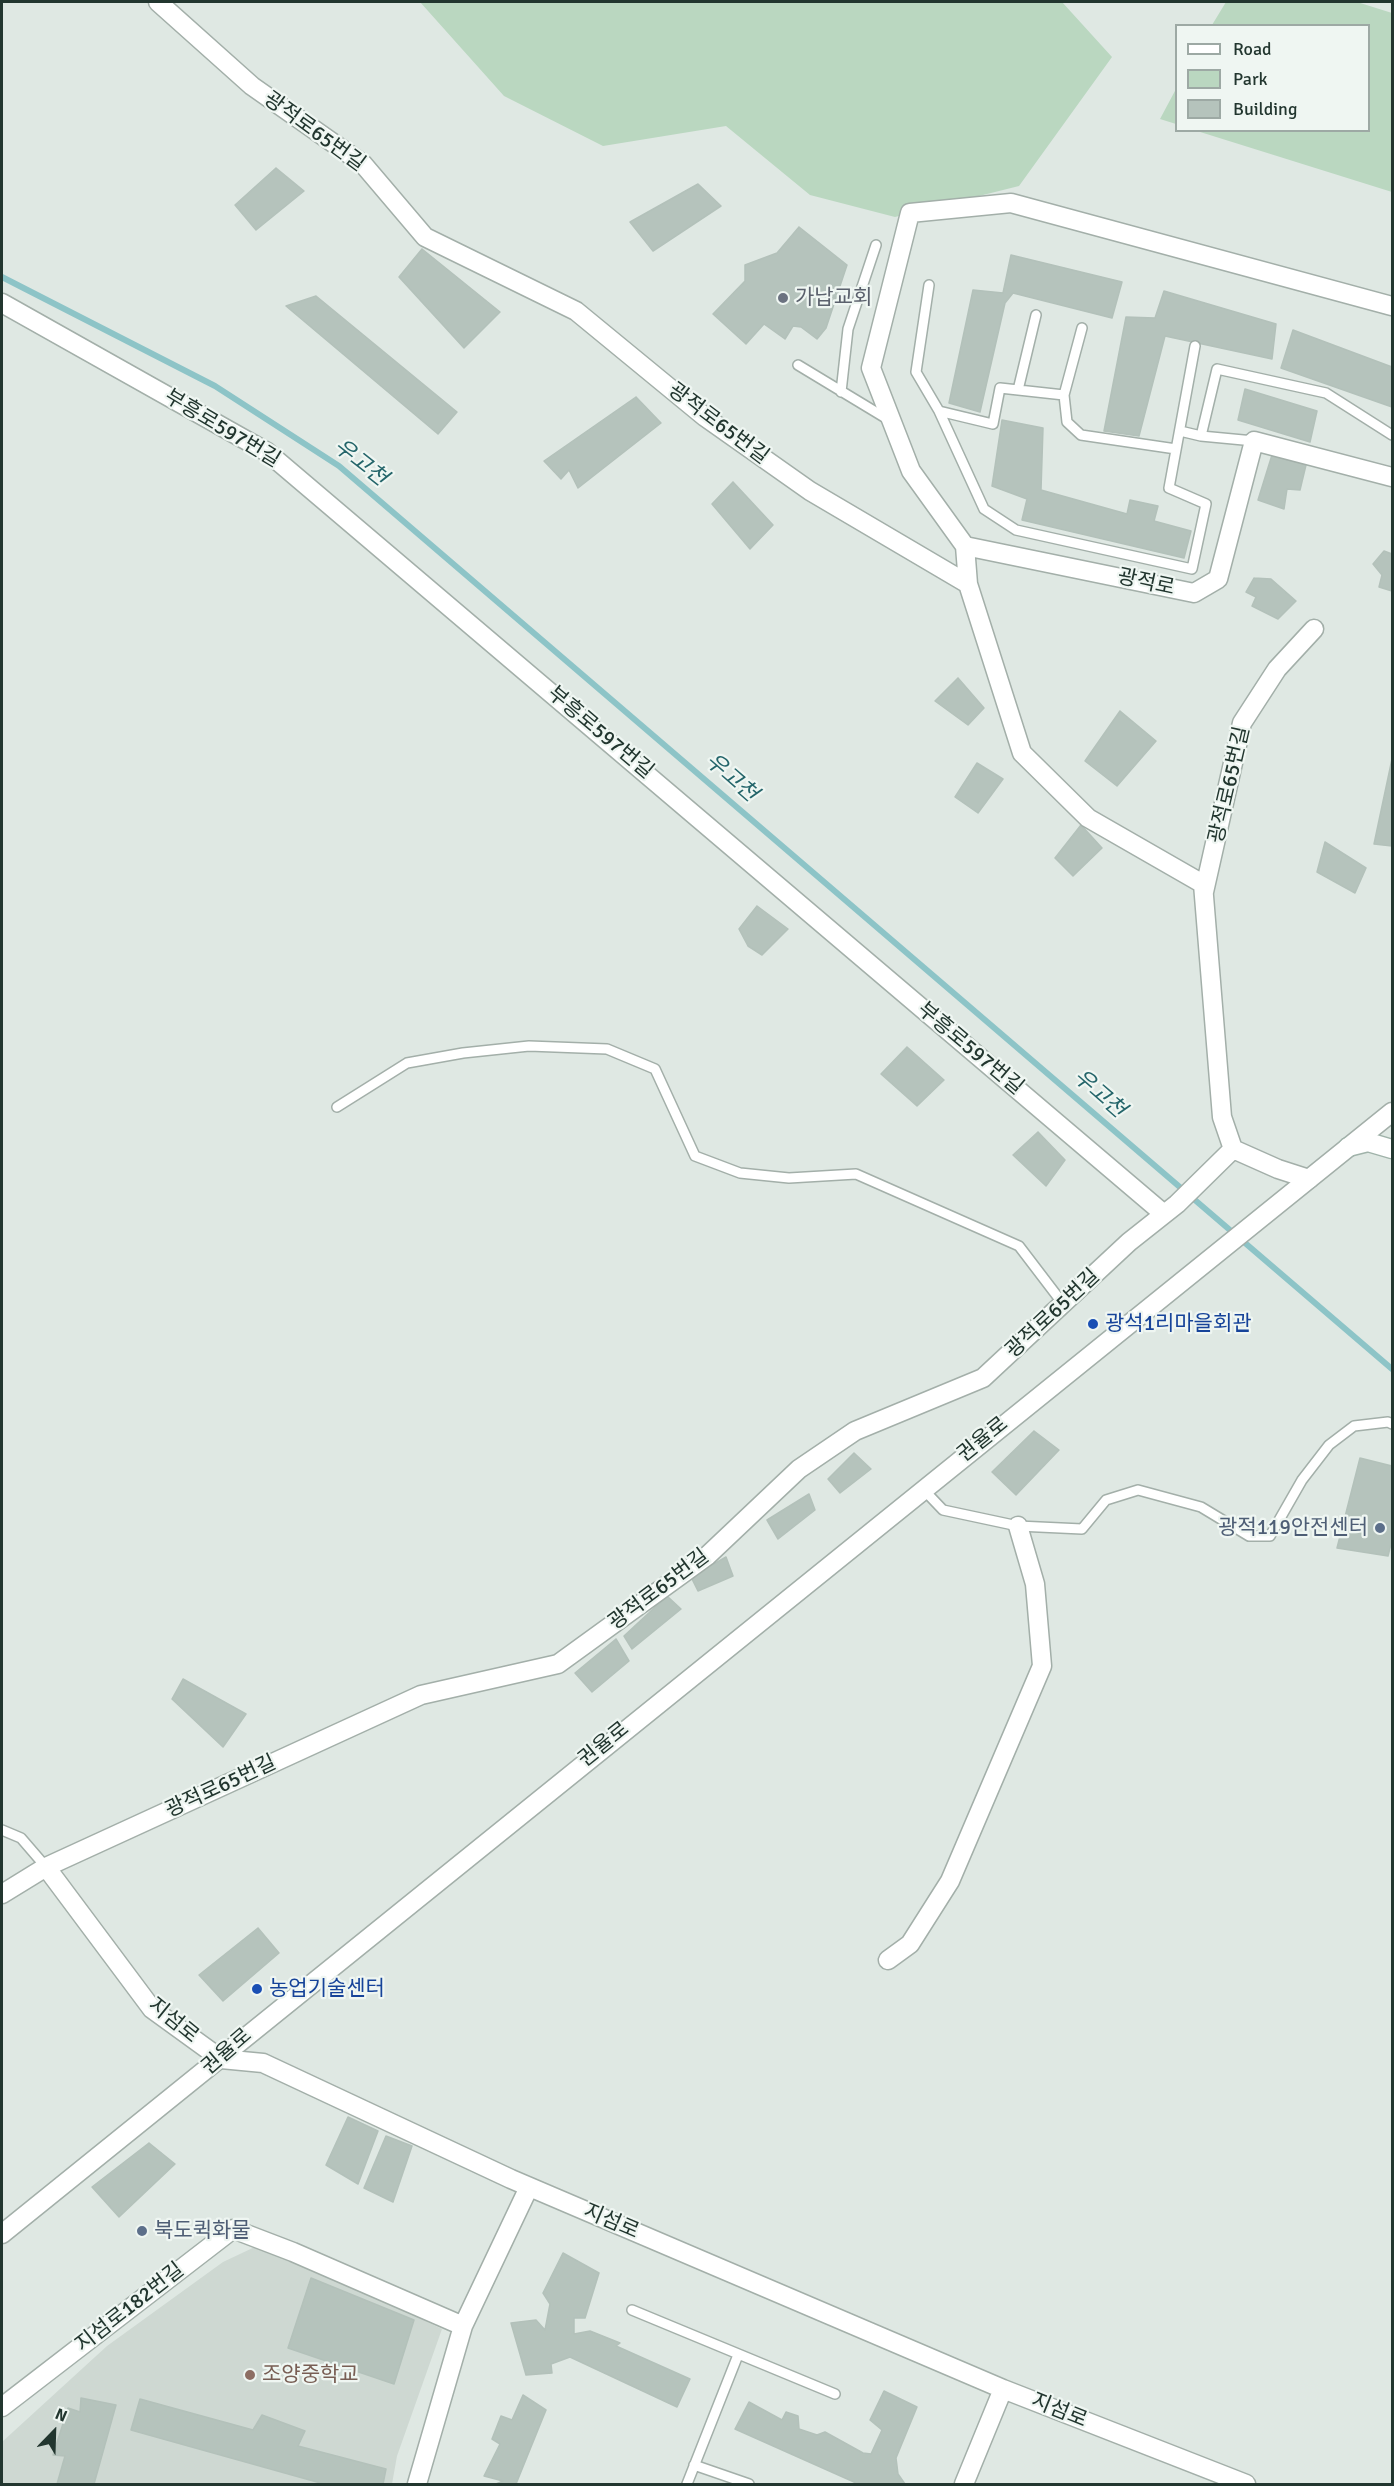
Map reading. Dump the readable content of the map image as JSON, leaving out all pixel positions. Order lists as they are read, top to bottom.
{
  "streets": {
    "street": [
      "광적로65번길",
      "부흥로597번길",
      "광적로",
      "권율로",
      "지섬로",
      "지섬로182번길"
    ]
  },
  "crossings": [
    ["광적로65번길", "부흥로597번길"],
    ["광적로65번길", "지섬로"],
    ["권율로", "지섬로"]
  ],
  "water": ["우고천"],
  "places": [
    "가납교회",
    "광석1리마을회관",
    "광적119안전센터",
    "농업기술센터",
    "북도퀵화물",
    "조양중학교"
  ],
  "legend": ["Road", "Park", "Building"],
  "north": "top right"
}
